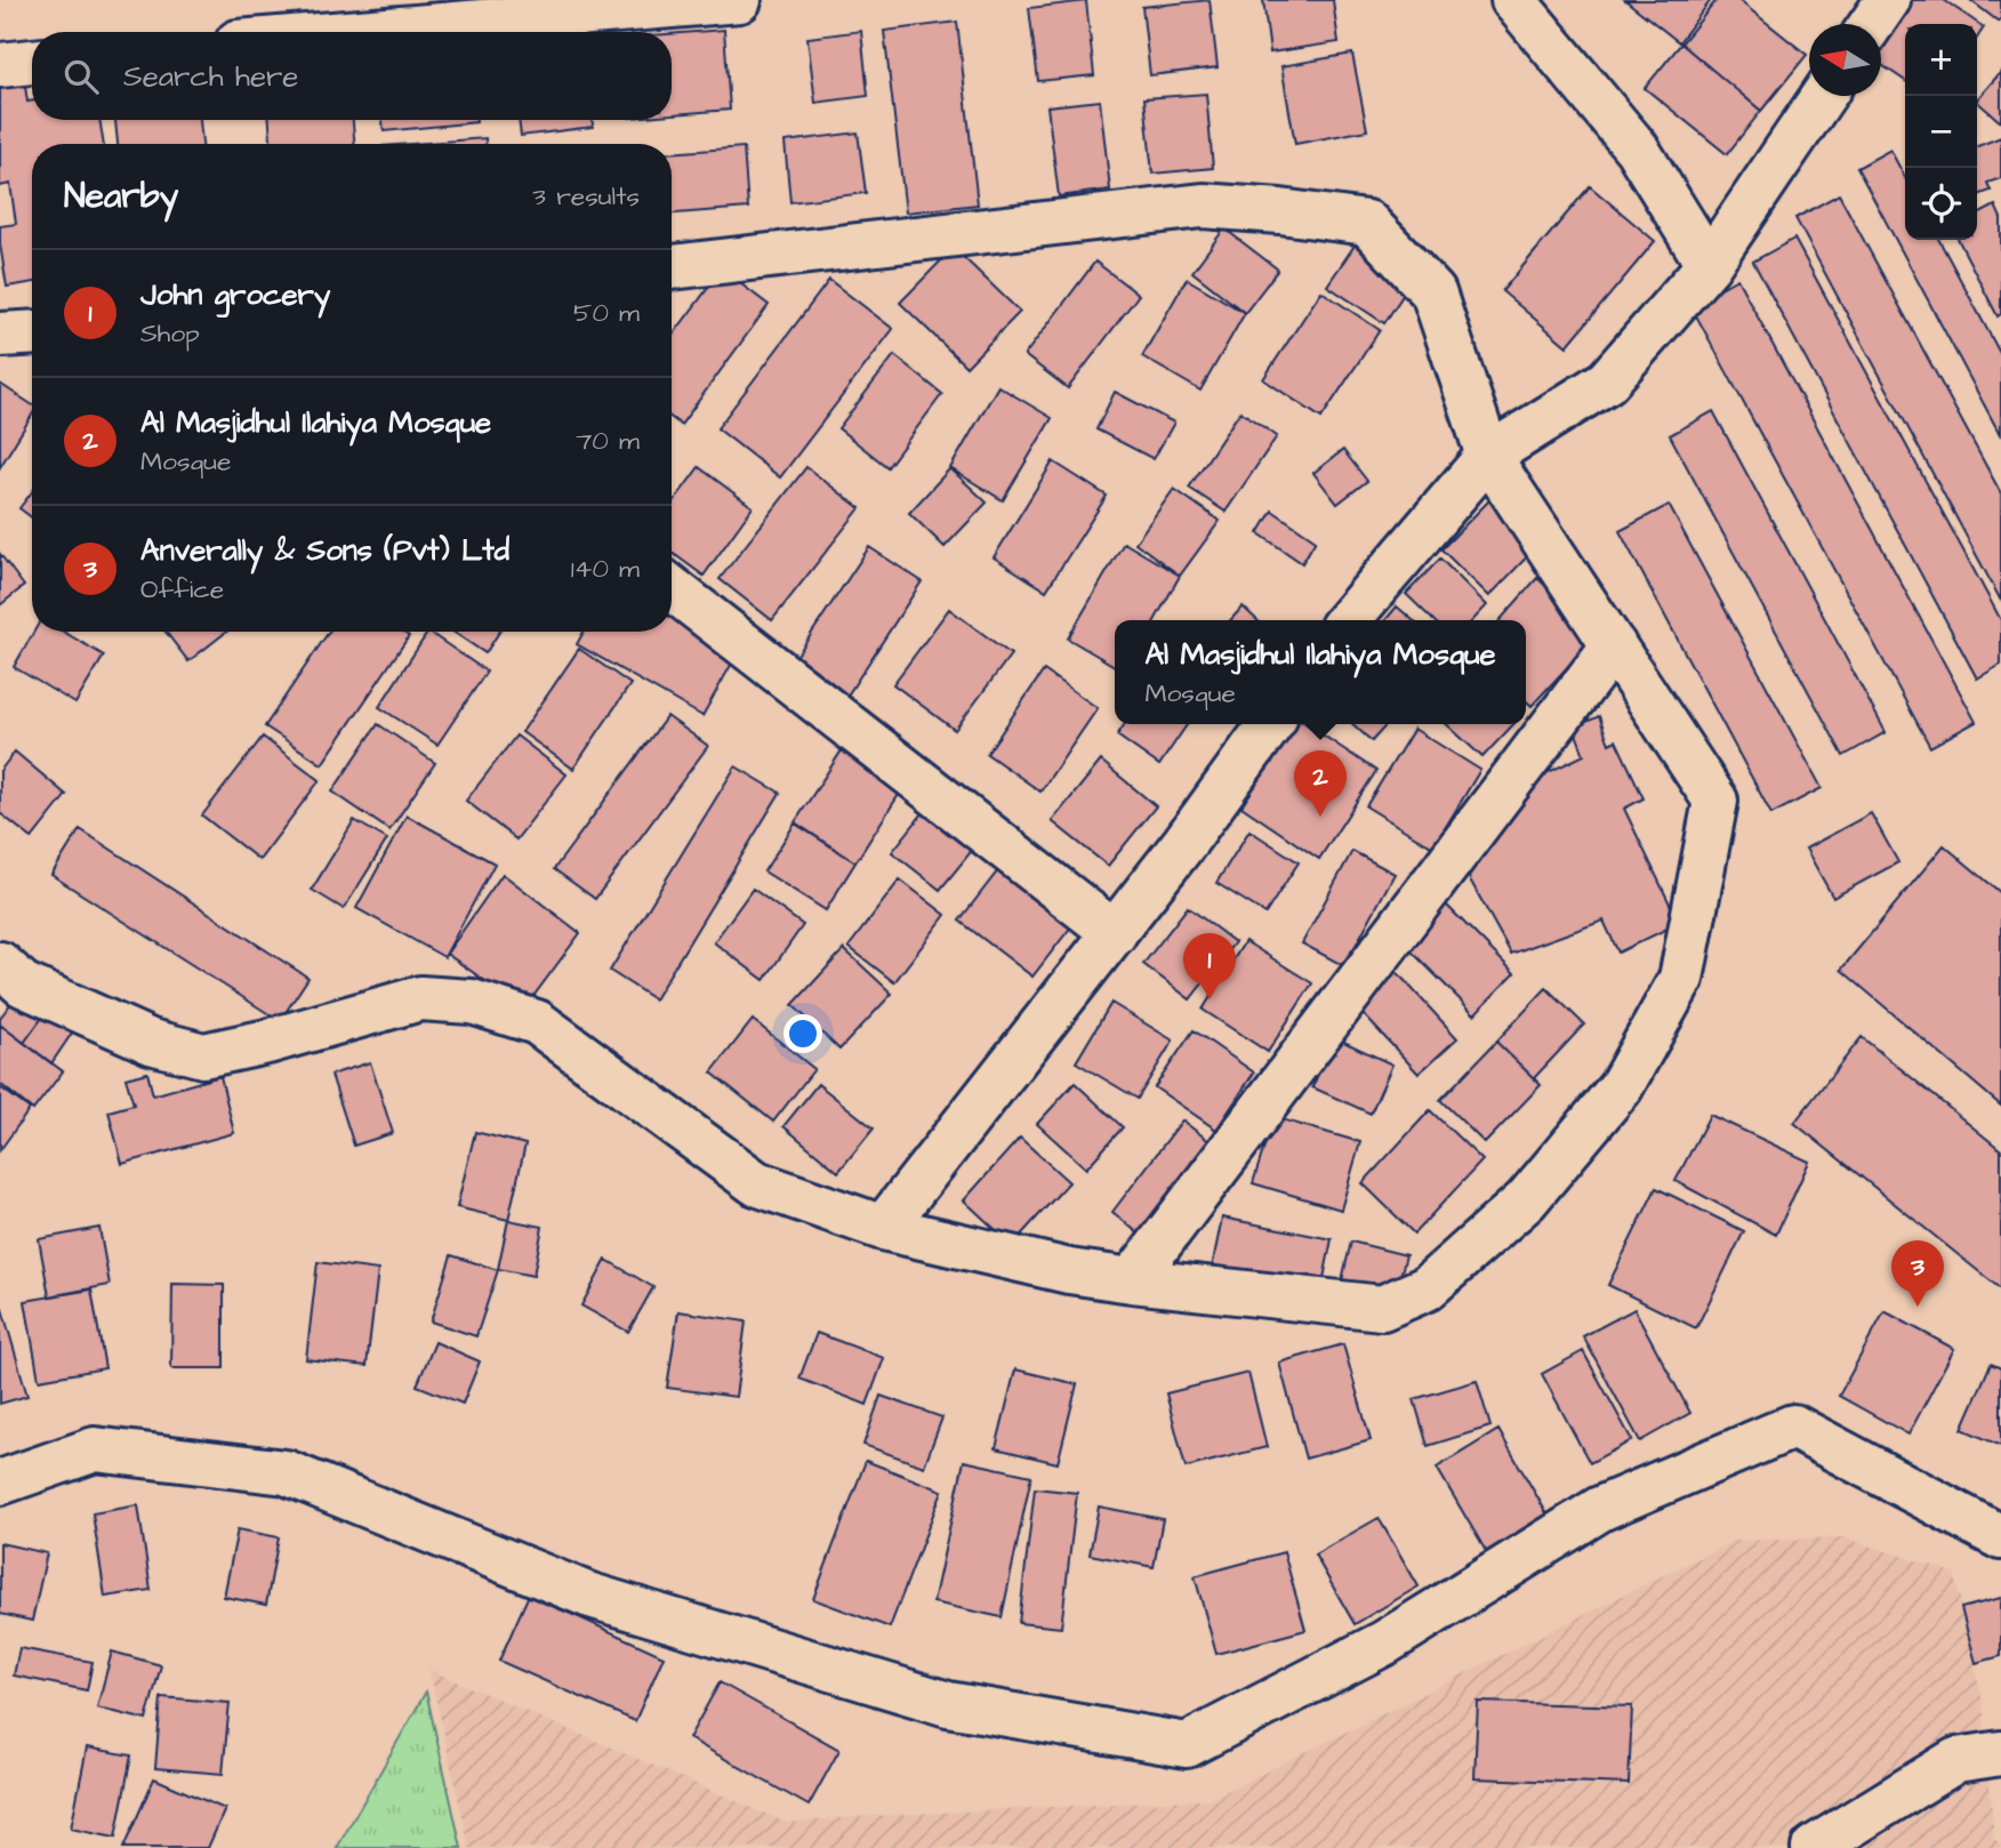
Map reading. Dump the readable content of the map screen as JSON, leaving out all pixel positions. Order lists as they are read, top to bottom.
{
  "north": "left",
  "page": {
    "map_buttons": ["+", "−"],
    "search": "Search here",
    "heading": ["Nearby", "3 results"],
    "list": [
      {
        "mark": "1",
        "name": "John grocery",
        "note": "Shop",
        "value": "50 m"
      },
      {
        "mark": "2",
        "name": "Al Masjidhul Ilahiya Mosque",
        "note": "Mosque",
        "value": "70 m"
      },
      {
        "mark": "3",
        "name": "Anverally & Sons (Pvt) Ltd",
        "note": "Office",
        "value": "140 m"
      }
    ],
    "popup": ["Al Masjidhul Ilahiya Mosque", "Mosque"],
    "pins": ["2", "1", "3"]
  }
}
